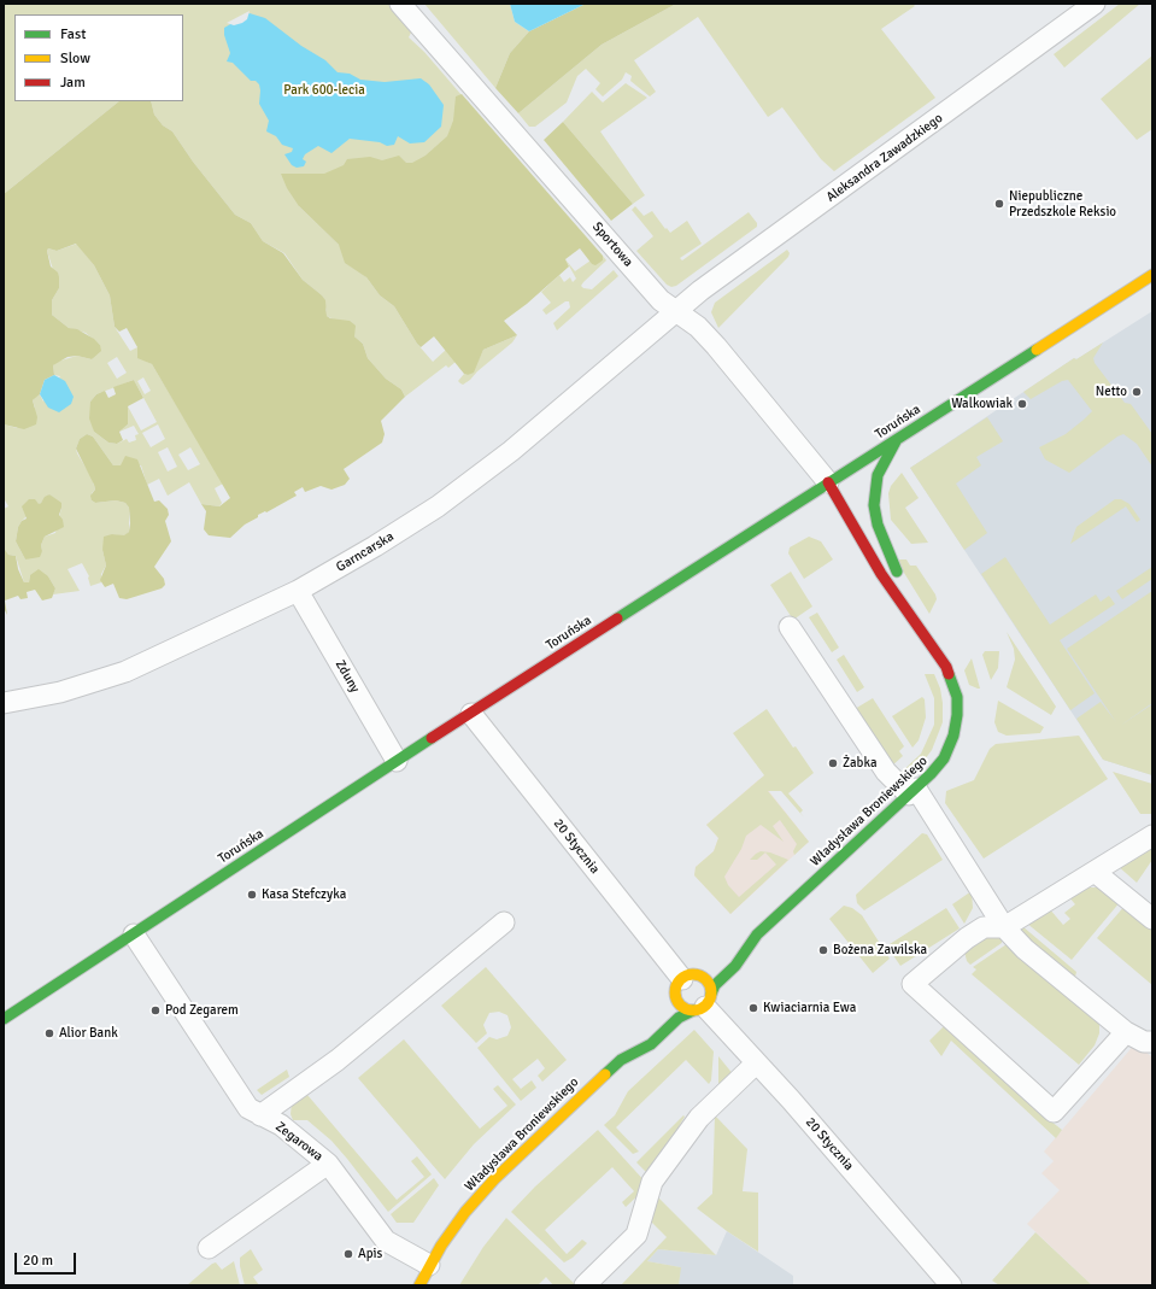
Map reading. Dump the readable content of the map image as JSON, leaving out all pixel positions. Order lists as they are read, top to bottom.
{
  "streets": {
    "street": [
      "Aleksandra Zawadzkiego",
      "Sportowa",
      "Toruńska",
      "Garncarska",
      "Zduny",
      "Władysława Broniewskiego",
      "20 Stycznia",
      "Zegarowa"
    ]
  },
  "crossings": [
    ["Aleksandra Zawadzkiego", "Sportowa"],
    ["Aleksandra Zawadzkiego", "Garncarska"],
    ["Sportowa", "Toruńska"],
    ["Sportowa", "Garncarska"],
    ["Sportowa", "Władysława Broniewskiego"],
    ["Toruńska", "Zduny"],
    ["Toruńska", "Władysława Broniewskiego"],
    ["Toruńska", "20 Stycznia"],
    ["Garncarska", "Zduny"],
    ["Władysława Broniewskiego", "20 Stycznia"],
    ["Władysława Broniewskiego", "Zegarowa"]
  ],
  "parks": ["Park 600-lecia"],
  "places": [
    "Niepubliczne Przedszkole Reksio",
    "Netto",
    "Walkowiak",
    "Żabka",
    "Kasa Stefczyka",
    "Bożena Zawilska",
    "Kwiaciarnia Ewa",
    "Pod Zegarem",
    "Alior Bank",
    "Apis"
  ],
  "legend": ["Fast", "Slow", "Jam"],
  "scale_bar": "20 m"
}
